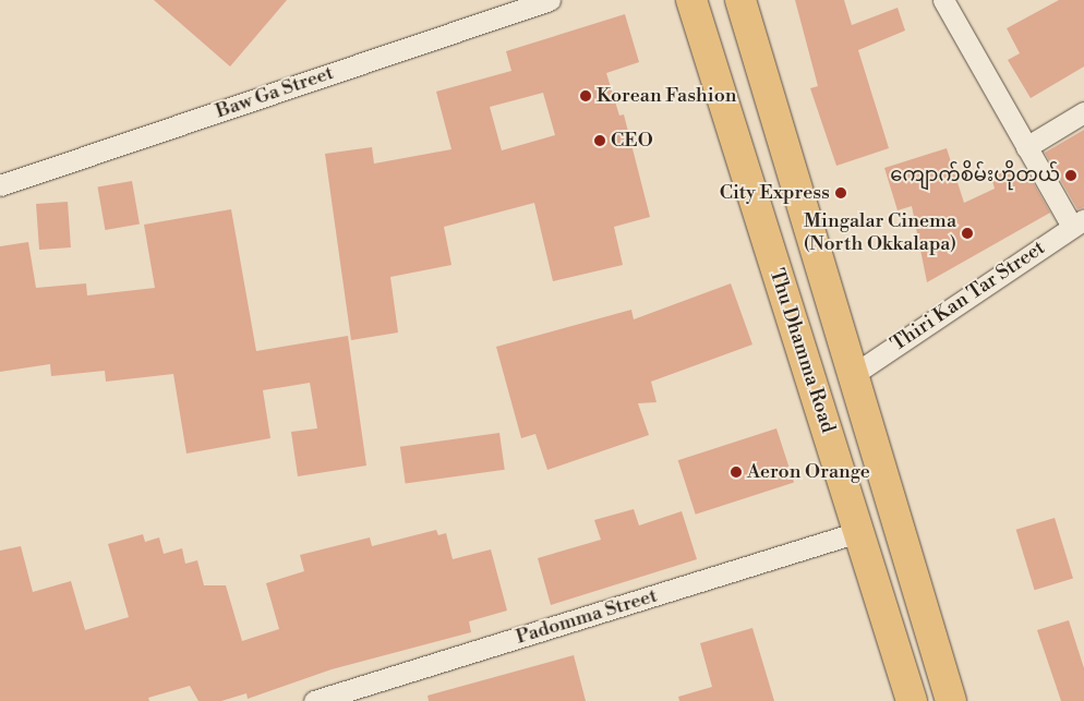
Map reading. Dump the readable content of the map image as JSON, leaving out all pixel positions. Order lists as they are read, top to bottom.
{
  "streets": {
    "main road": ["Thu Dhamma Road"],
    "street": ["Baw Ga Street", "Thiri Kan Tar Street", "Padomma Street"]
  },
  "crossings": [
    ["Thu Dhamma Road", "Padomma Street"]
  ],
  "places": [
    "Korean Fashion",
    "CEO",
    "ကျောက်စိမ်းဟိုတယ်",
    "City Express",
    "Mingalar Cinema (North Okkalapa)",
    "Aeron Orange"
  ]
}
